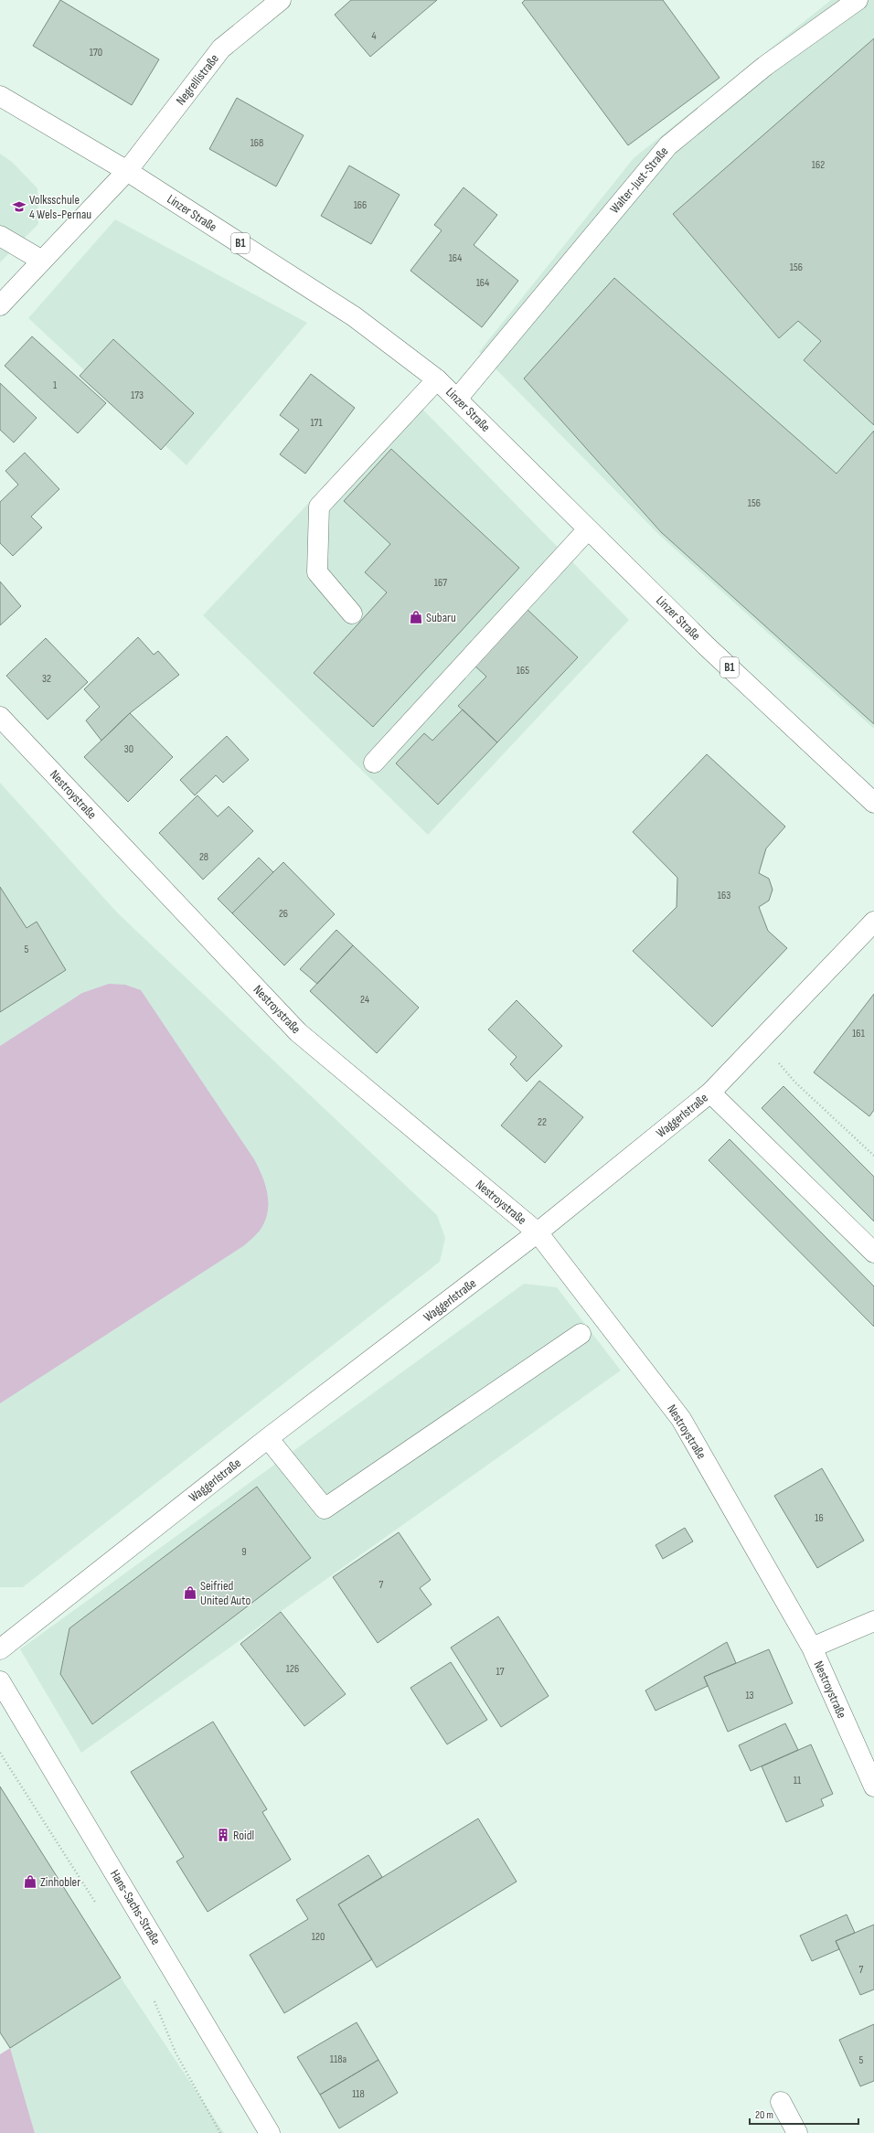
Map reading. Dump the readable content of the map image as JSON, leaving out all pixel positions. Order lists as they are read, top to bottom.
{
  "streets": {
    "street": [
      "Negrellistraße",
      "Walter-Just-Straße",
      "Linzer Straße",
      "B1",
      "Nestroystraße",
      "Waggerlstraße",
      "Hans-Sachs-Straße"
    ]
  },
  "crossings": [
    ["Negrellistraße", "Linzer Straße"],
    ["Walter-Just-Straße", "Linzer Straße"],
    ["Nestroystraße", "Waggerlstraße"]
  ],
  "places": {
    "school or university": ["Volksschule 4 Wels-Pernau"],
    "shop": ["Subaru", "Seifried United Auto", "Zinhobler"],
    "building": ["Roidl"]
  },
  "house_numbers": [
    "4",
    "170",
    "168",
    "162",
    "166",
    "164",
    "156",
    "164",
    "1",
    "173",
    "171",
    "156",
    "167",
    "165",
    "32",
    "30",
    "28",
    "163",
    "26",
    "5",
    "24",
    "161",
    "22",
    "16",
    "9",
    "7",
    "126",
    "17",
    "13",
    "11",
    "120",
    "7",
    "118a",
    "5",
    "118"
  ],
  "scale_bar": "20 m"
}
